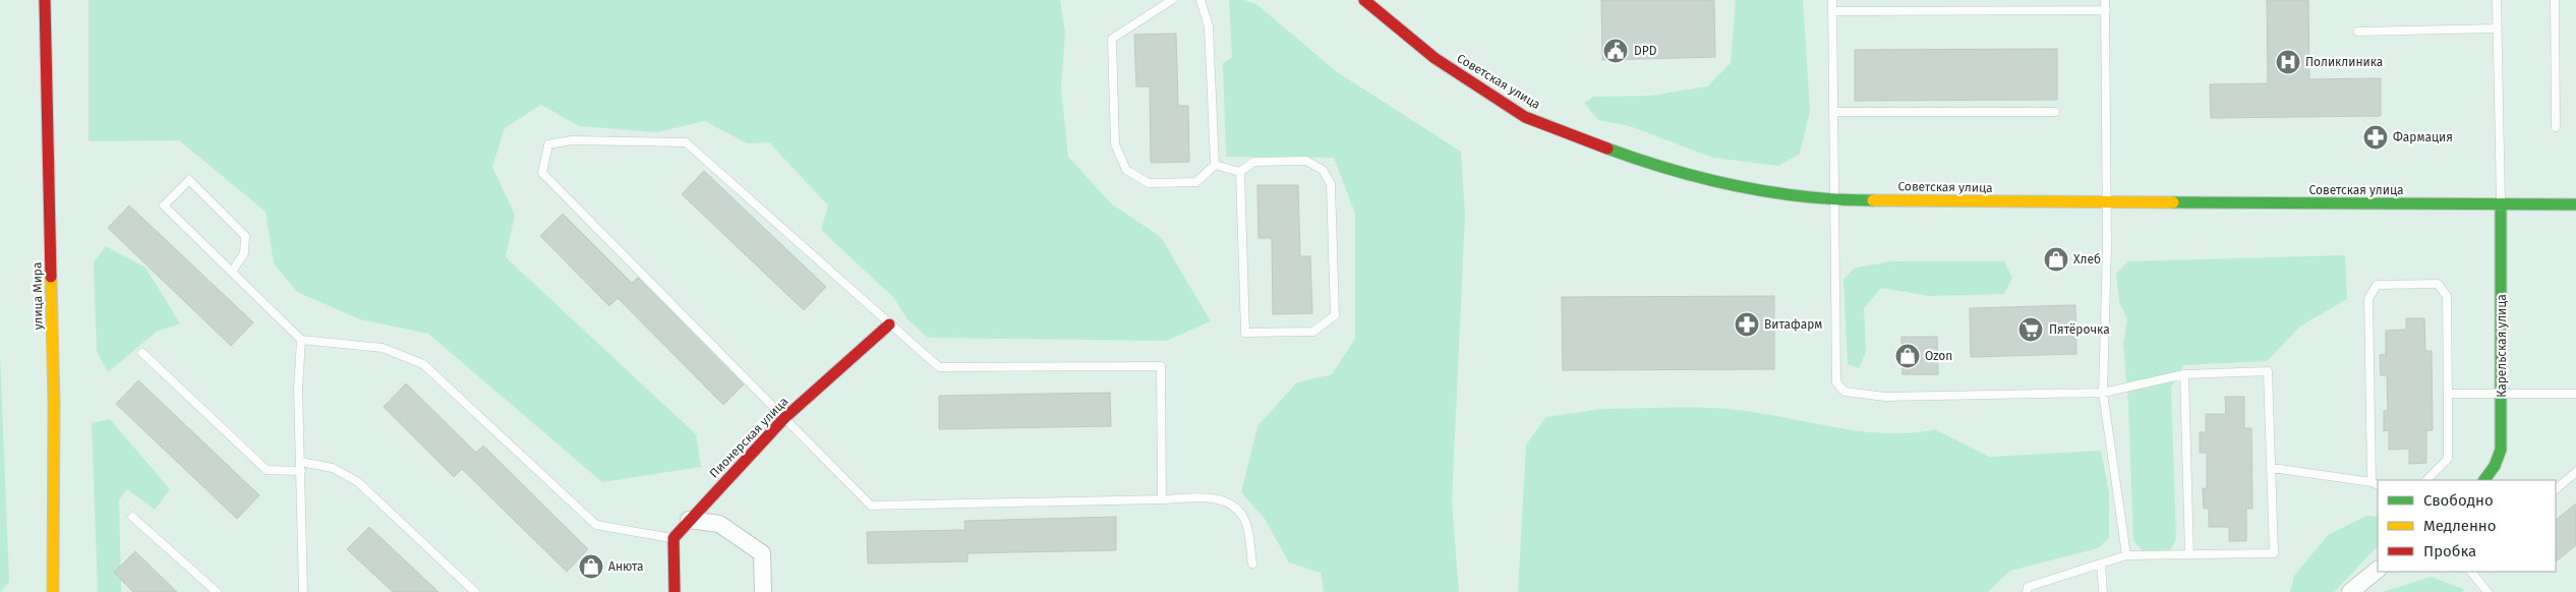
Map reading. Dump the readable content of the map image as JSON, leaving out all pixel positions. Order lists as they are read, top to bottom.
{
  "streets": {
    "street": [
      "Советская улица",
      "улица Мира",
      "Карельская улица",
      "Пионерская улица"
    ]
  },
  "crossings": [
    ["Советская улица", "Карельская улица"]
  ],
  "places": {
    "public building": ["DPD"],
    "hospital": ["Поликлиника"],
    "pharmacy": ["Фармация", "Витафарм"],
    "shop": ["Хлеб", "Ozon", "Анюта"],
    "supermarket": ["Пятёрочка"]
  },
  "legend": ["Свободно", "Медленно", "Пробка"]
}
